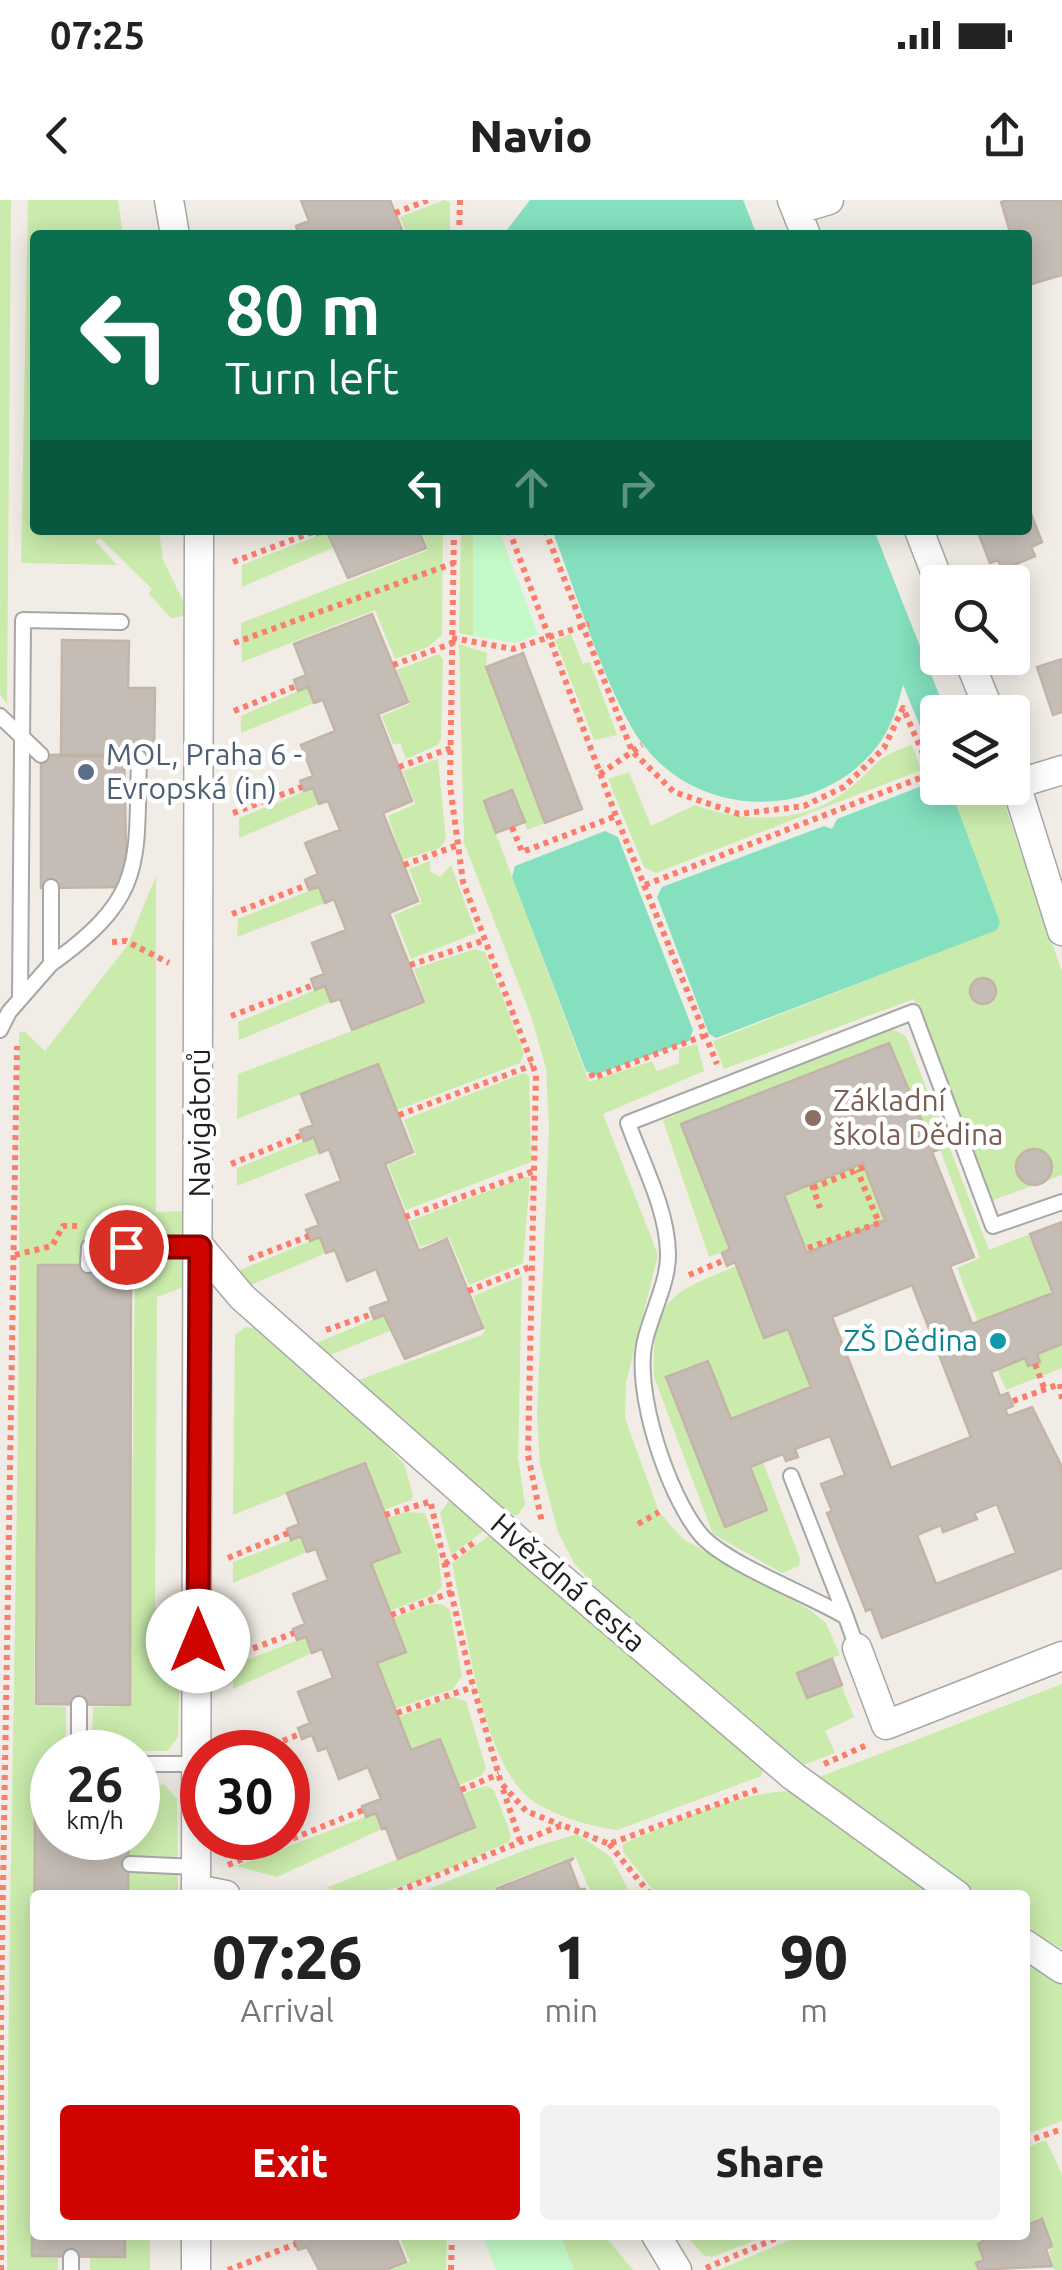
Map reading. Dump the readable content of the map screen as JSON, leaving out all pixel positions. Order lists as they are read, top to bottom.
{
  "streets": {
    "street": ["Navigátorů", "Hvězdná cesta"]
  },
  "crossings": [
    ["Navigátorů", "Hvězdná cesta"]
  ],
  "places": ["MOL, Praha 6 - Evropská (in)", "Základní škola Dědina", "ZŠ Dědina"],
  "page": {
    "status": "07:25",
    "header": "Navio",
    "turn": ["80 m", "Turn left"],
    "speed": "26 km/h",
    "limit": "30",
    "eta": [
      "07:26",
      "Arrival",
      "1",
      "min",
      "90",
      "m"
    ],
    "buttons": ["Exit", "Share"]
  }
}
